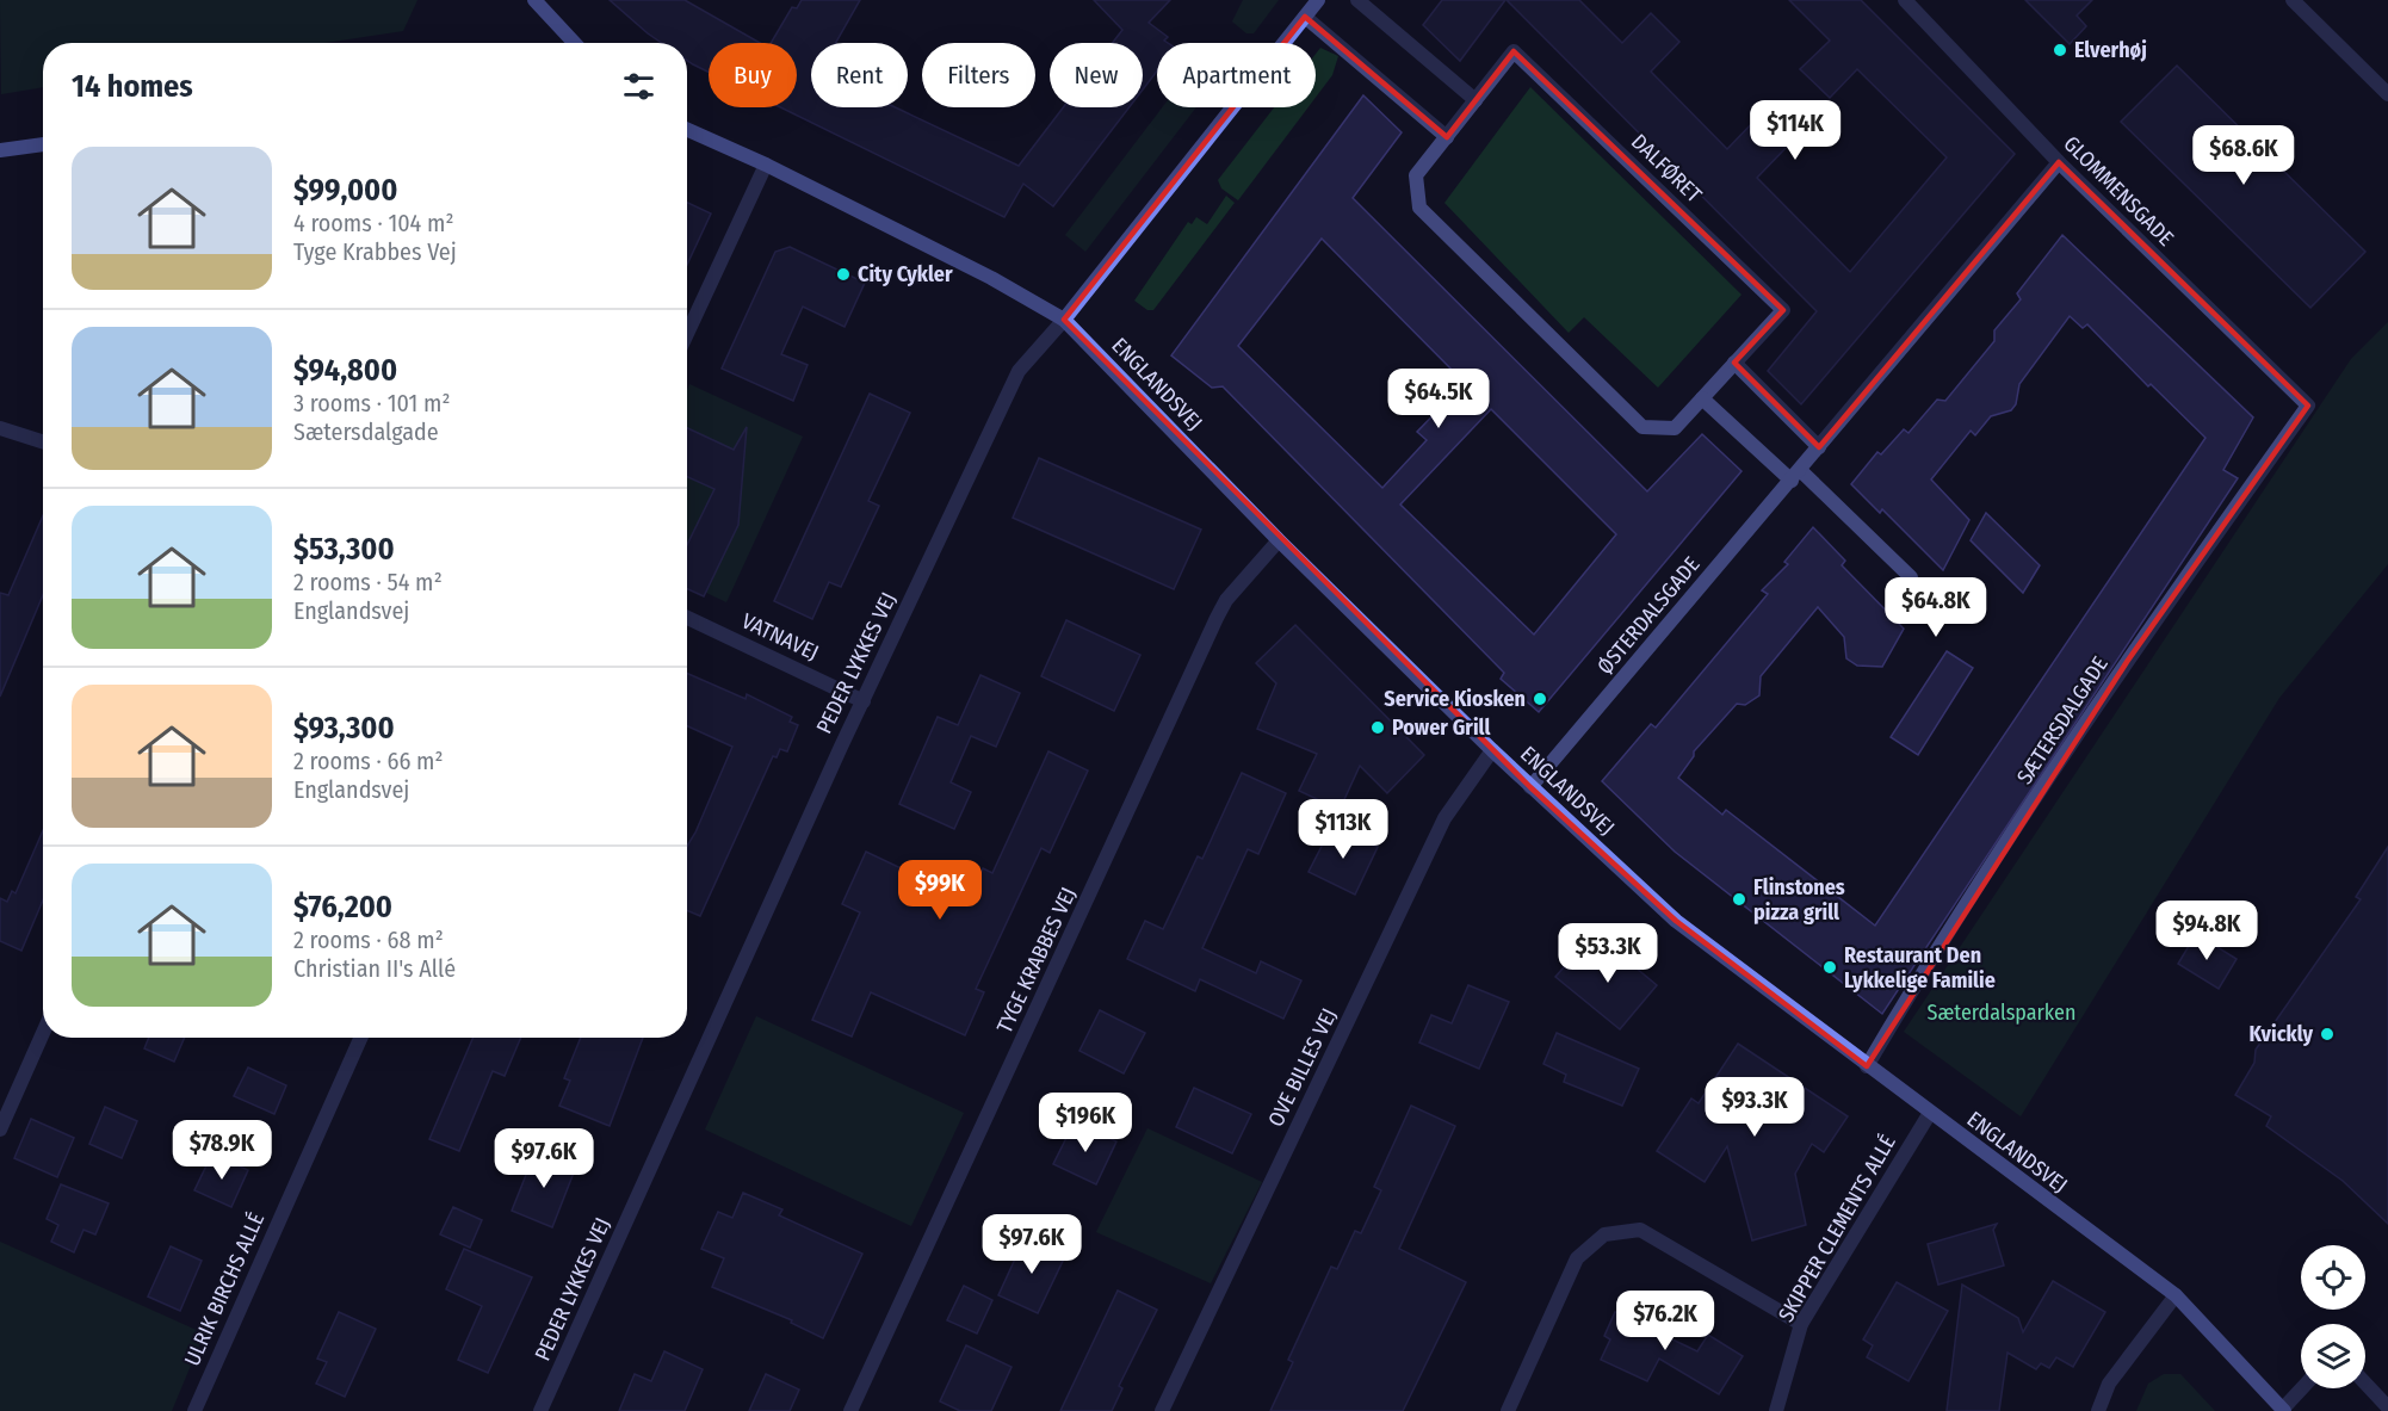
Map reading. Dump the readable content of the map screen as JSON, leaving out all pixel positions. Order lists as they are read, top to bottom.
{
  "streets": {
    "street": [
      "DALFØRET",
      "GLOMMENSGADE",
      "ENGLANDSVEJ",
      "ØSTERDALSGADE",
      "VATNAVEJ",
      "PEDER LYKKES VEJ",
      "SÆTERSDALGADE",
      "TYGE KRABBES VEJ",
      "OVE BILLES VEJ",
      "SKIPPER CLEMENTS ALLÉ",
      "ULRIK BIRCHS ALLÉ"
    ]
  },
  "crossings": [
    ["GLOMMENSGADE", "ØSTERDALSGADE"],
    ["GLOMMENSGADE", "SÆTERSDALGADE"],
    ["ENGLANDSVEJ", "ØSTERDALSGADE"],
    ["ENGLANDSVEJ", "PEDER LYKKES VEJ"],
    ["ENGLANDSVEJ", "SÆTERSDALGADE"],
    ["ENGLANDSVEJ", "TYGE KRABBES VEJ"],
    ["ENGLANDSVEJ", "OVE BILLES VEJ"],
    ["ENGLANDSVEJ", "SKIPPER CLEMENTS ALLÉ"],
    ["VATNAVEJ", "PEDER LYKKES VEJ"]
  ],
  "parks": ["Sæterdalsparken"],
  "places": [
    "Elverhøj",
    "City Cykler",
    "Service Kiosken",
    "Power Grill",
    "Flinstones pizza grill",
    "Restaurant Den Lykkelige Familie",
    "Kvickly"
  ],
  "page": {
    "chip": [
      "Buy",
      "Rent",
      "Filters",
      "New",
      "Apartment"
    ],
    "heading": "14 homes",
    "price": [
      "$114K",
      "$68.6K",
      "$64.5K",
      "$64.8K",
      "$113K",
      "$99K",
      "$94.8K",
      "$53.3K",
      "$93.3K",
      "$196K",
      "$78.9K",
      "$97.6K",
      "$97.6K",
      "$76.2K"
    ],
    "list": [
      {
        "name": "$99,000",
        "note": "4 rooms · 104 m² · Tyge Krabbes Vej"
      },
      {
        "name": "$94,800",
        "note": "3 rooms · 101 m² · Sætersdalgade"
      },
      {
        "name": "$53,300",
        "note": "2 rooms · 54 m² · Englandsvej"
      },
      {
        "name": "$93,300",
        "note": "2 rooms · 66 m² · Englandsvej"
      },
      {
        "name": "$76,200",
        "note": "2 rooms · 68 m² · Christian II's Allé"
      }
    ]
  }
}
